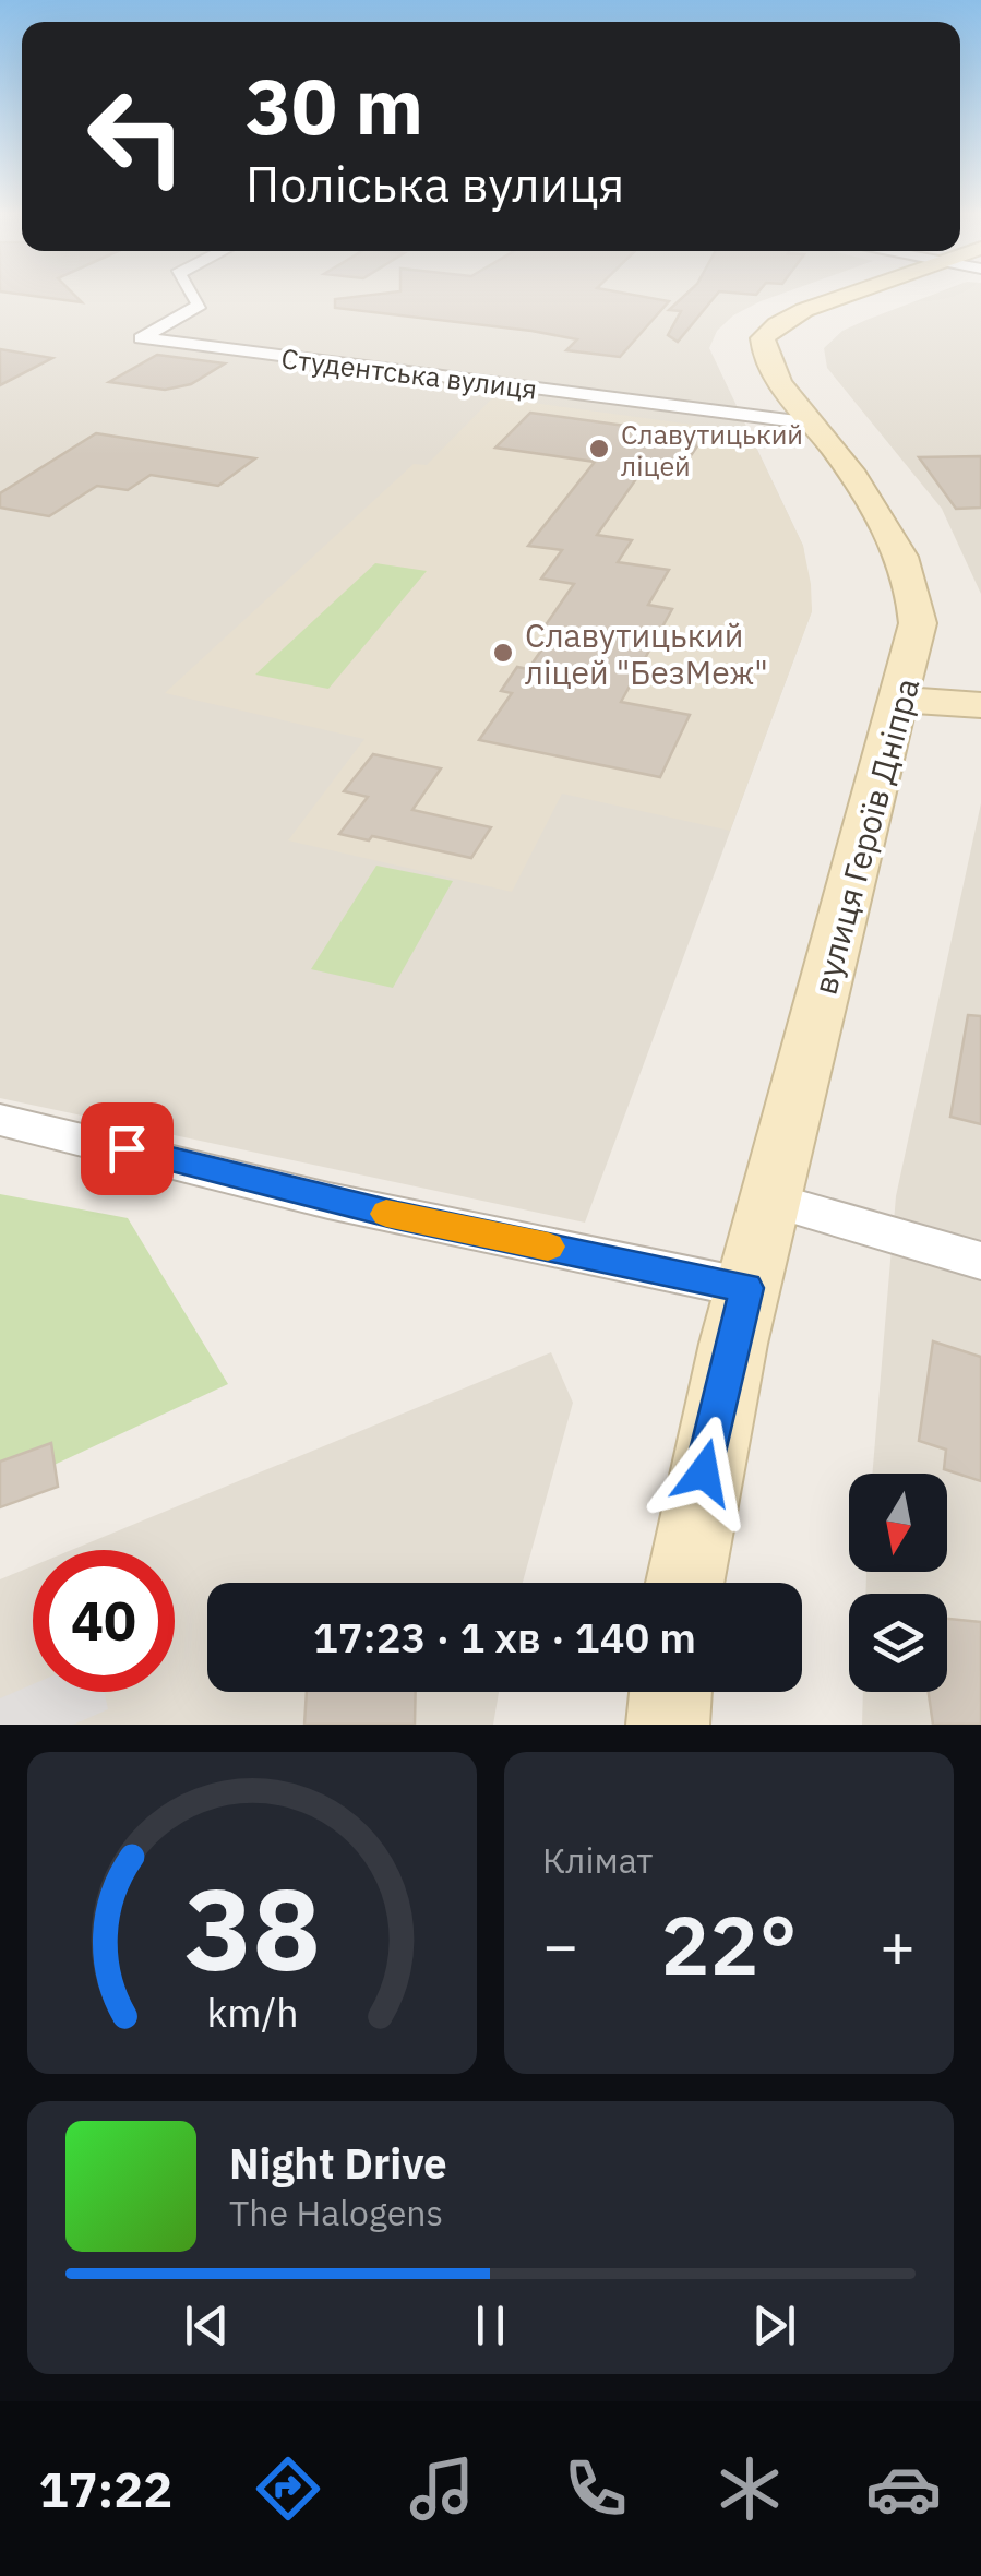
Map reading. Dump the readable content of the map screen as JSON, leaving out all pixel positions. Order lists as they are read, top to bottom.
{
  "streets": {
    "street": ["Студентська вулиця", "вулиця Героїв Дніпра"]
  },
  "crossings": [
    ["Студентська вулиця", "вулиця Героїв Дніпра"]
  ],
  "places": ["Славутицький ліцей", "Славутицький ліцей \"БезМеж\""],
  "north": "bottom",
  "page": {
    "turn": ["30 m", "Поліська вулиця"],
    "limit": "40",
    "trip": "17:23 · 1 хв · 140 m",
    "tile": "Клімат",
    "heat": ["−", "22°", "+"],
    "song": ["Night Drive", "The Halogens"],
    "tabs": "17:22",
    "gauge": ["38", "km/h"]
  }
}
